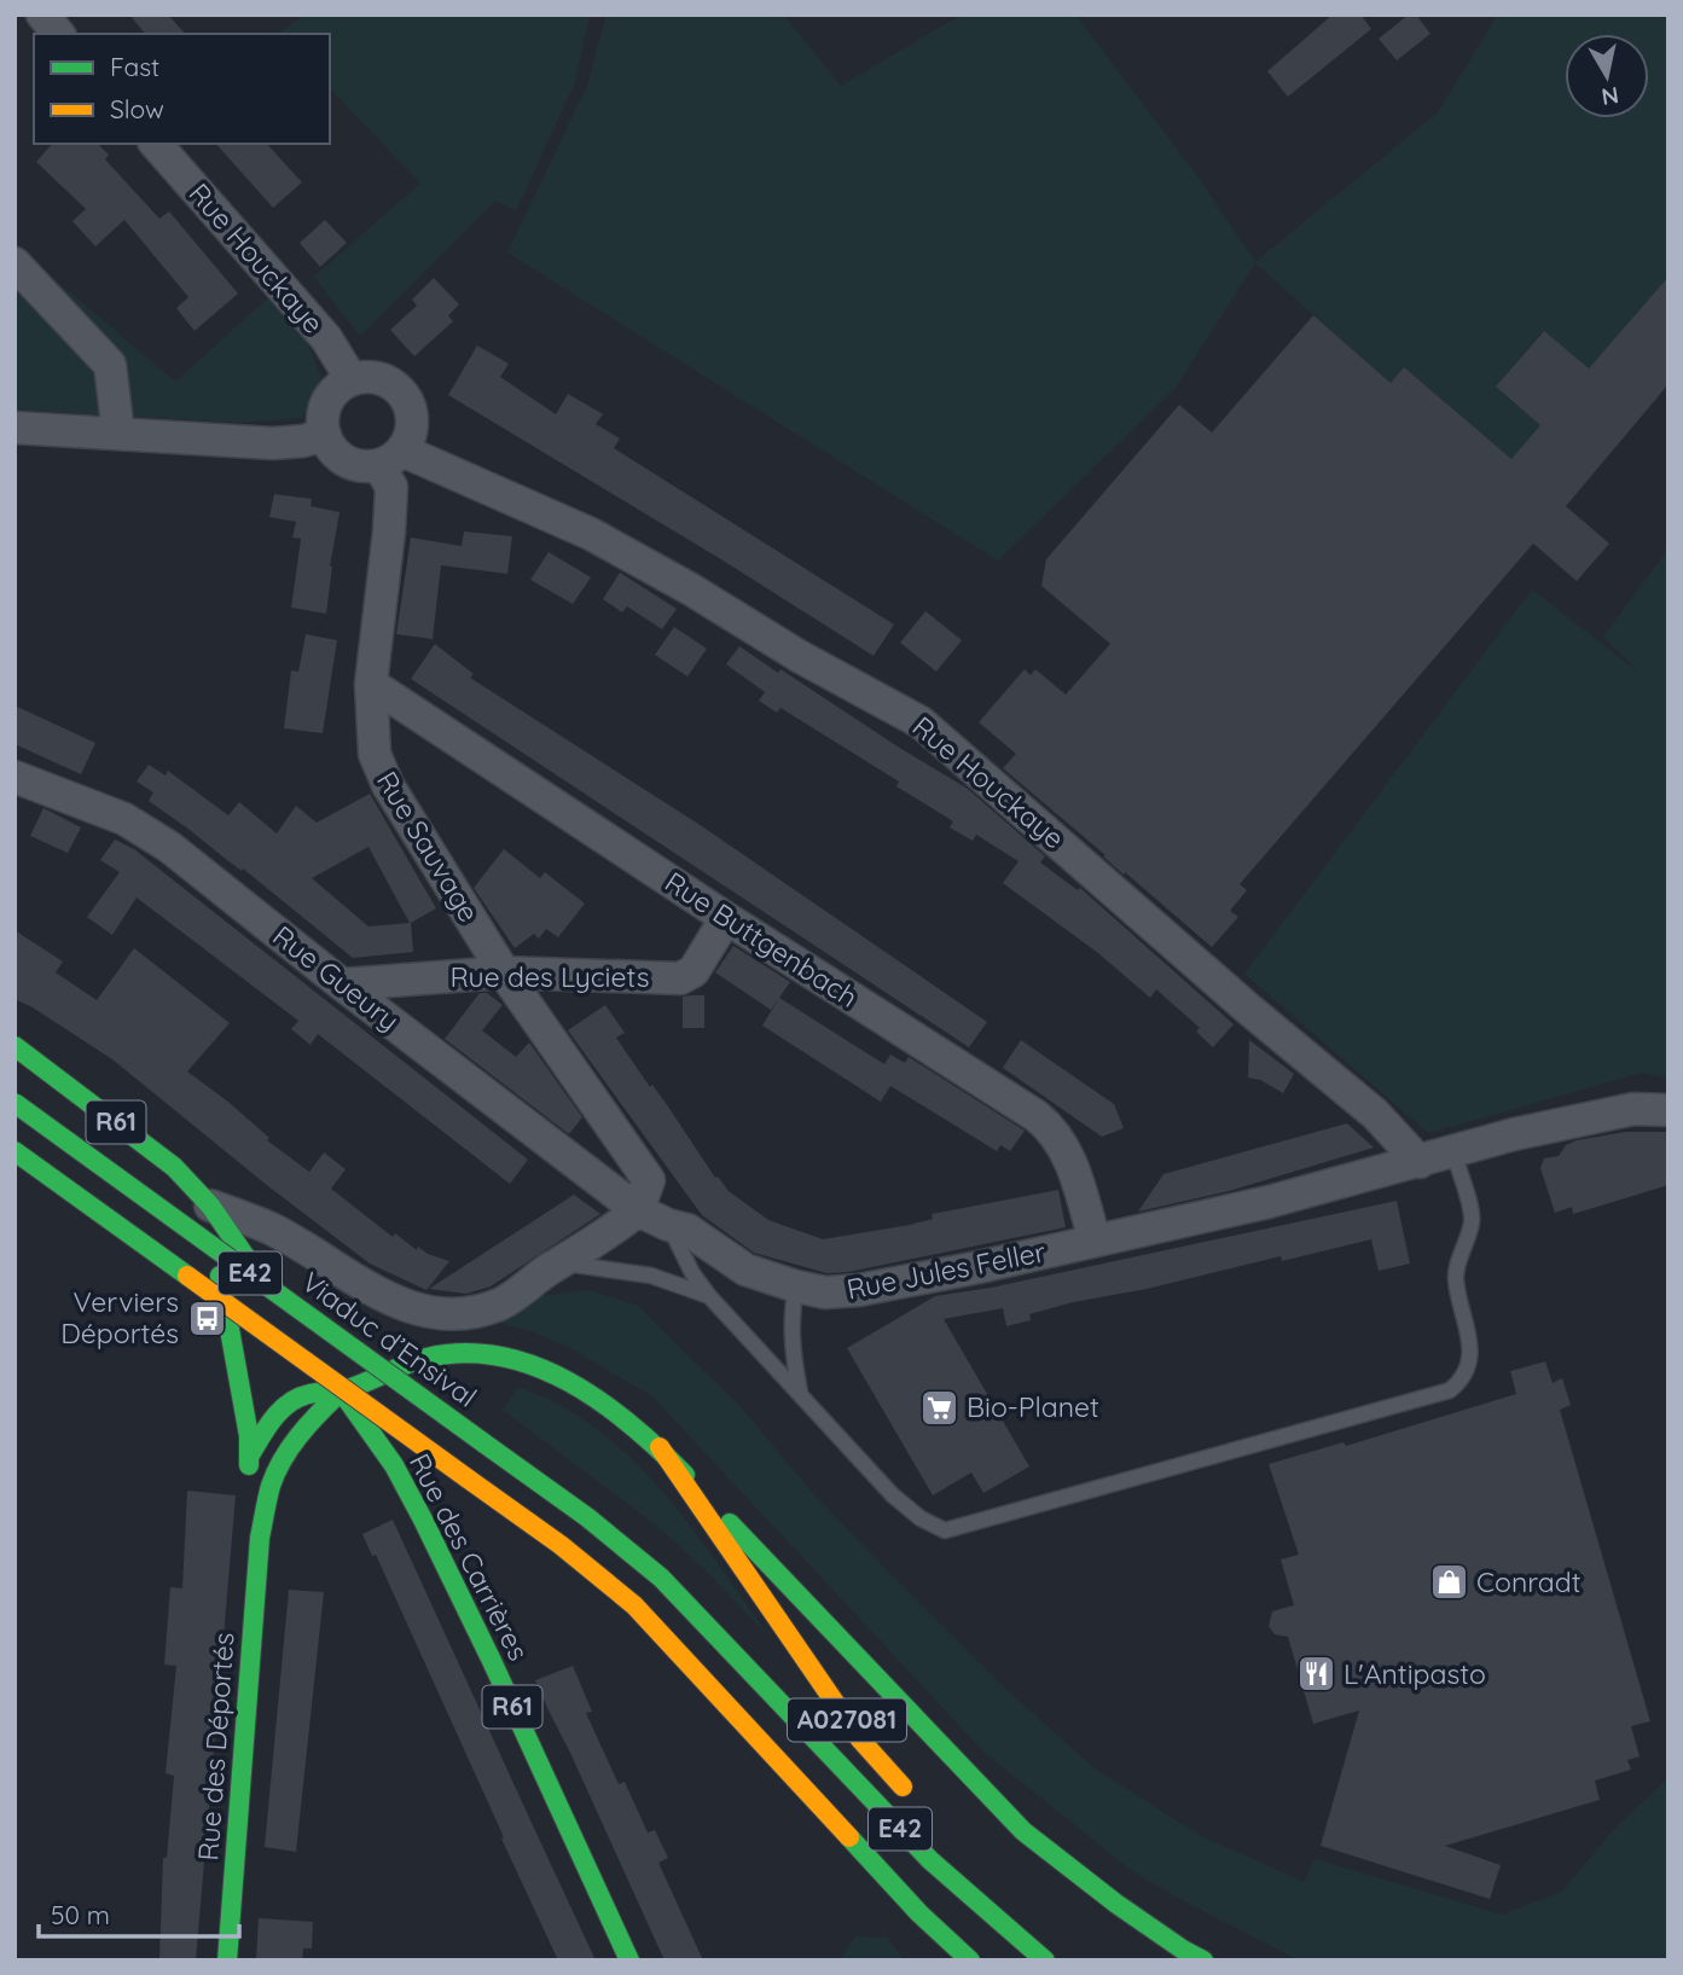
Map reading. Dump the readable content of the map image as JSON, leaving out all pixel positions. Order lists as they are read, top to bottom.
{
  "streets": {
    "main road": [
      "R61",
      "E42",
      "Viaduc d’Ensival",
      "Rue des Carrières",
      "A027081",
      "Rue des Déportés"
    ],
    "street": [
      "Rue Houckaye",
      "Rue Sauvage",
      "Rue Buttgenbach",
      "Rue des Lyciets",
      "Rue Gueury",
      "Rue Jules Feller"
    ]
  },
  "crossings": [
    ["Rue Houckaye", "Rue Sauvage"],
    ["Rue Houckaye", "Rue Jules Feller"],
    ["Rue Sauvage", "Rue Buttgenbach"],
    ["Rue Sauvage", "Rue des Lyciets"],
    ["Rue Sauvage", "Rue Jules Feller"],
    ["Rue Buttgenbach", "Rue des Lyciets"],
    ["Rue Buttgenbach", "Rue Jules Feller"],
    ["Rue des Lyciets", "Rue Gueury"],
    ["Rue Gueury", "Rue Jules Feller"],
    ["R61", "Rue des Carrières"],
    ["R61", "Rue des Déportés"],
    ["Rue des Carrières", "Rue des Déportés"]
  ],
  "places": {
    "bus stop": ["Verviers Déportés"],
    "supermarket": ["Bio-Planet"],
    "shop": ["Conradt"],
    "restaurant": ["L'Antipasto"]
  },
  "legend": ["Fast", "Slow"],
  "scale_bar": "50 m",
  "north": "bottom"
}
